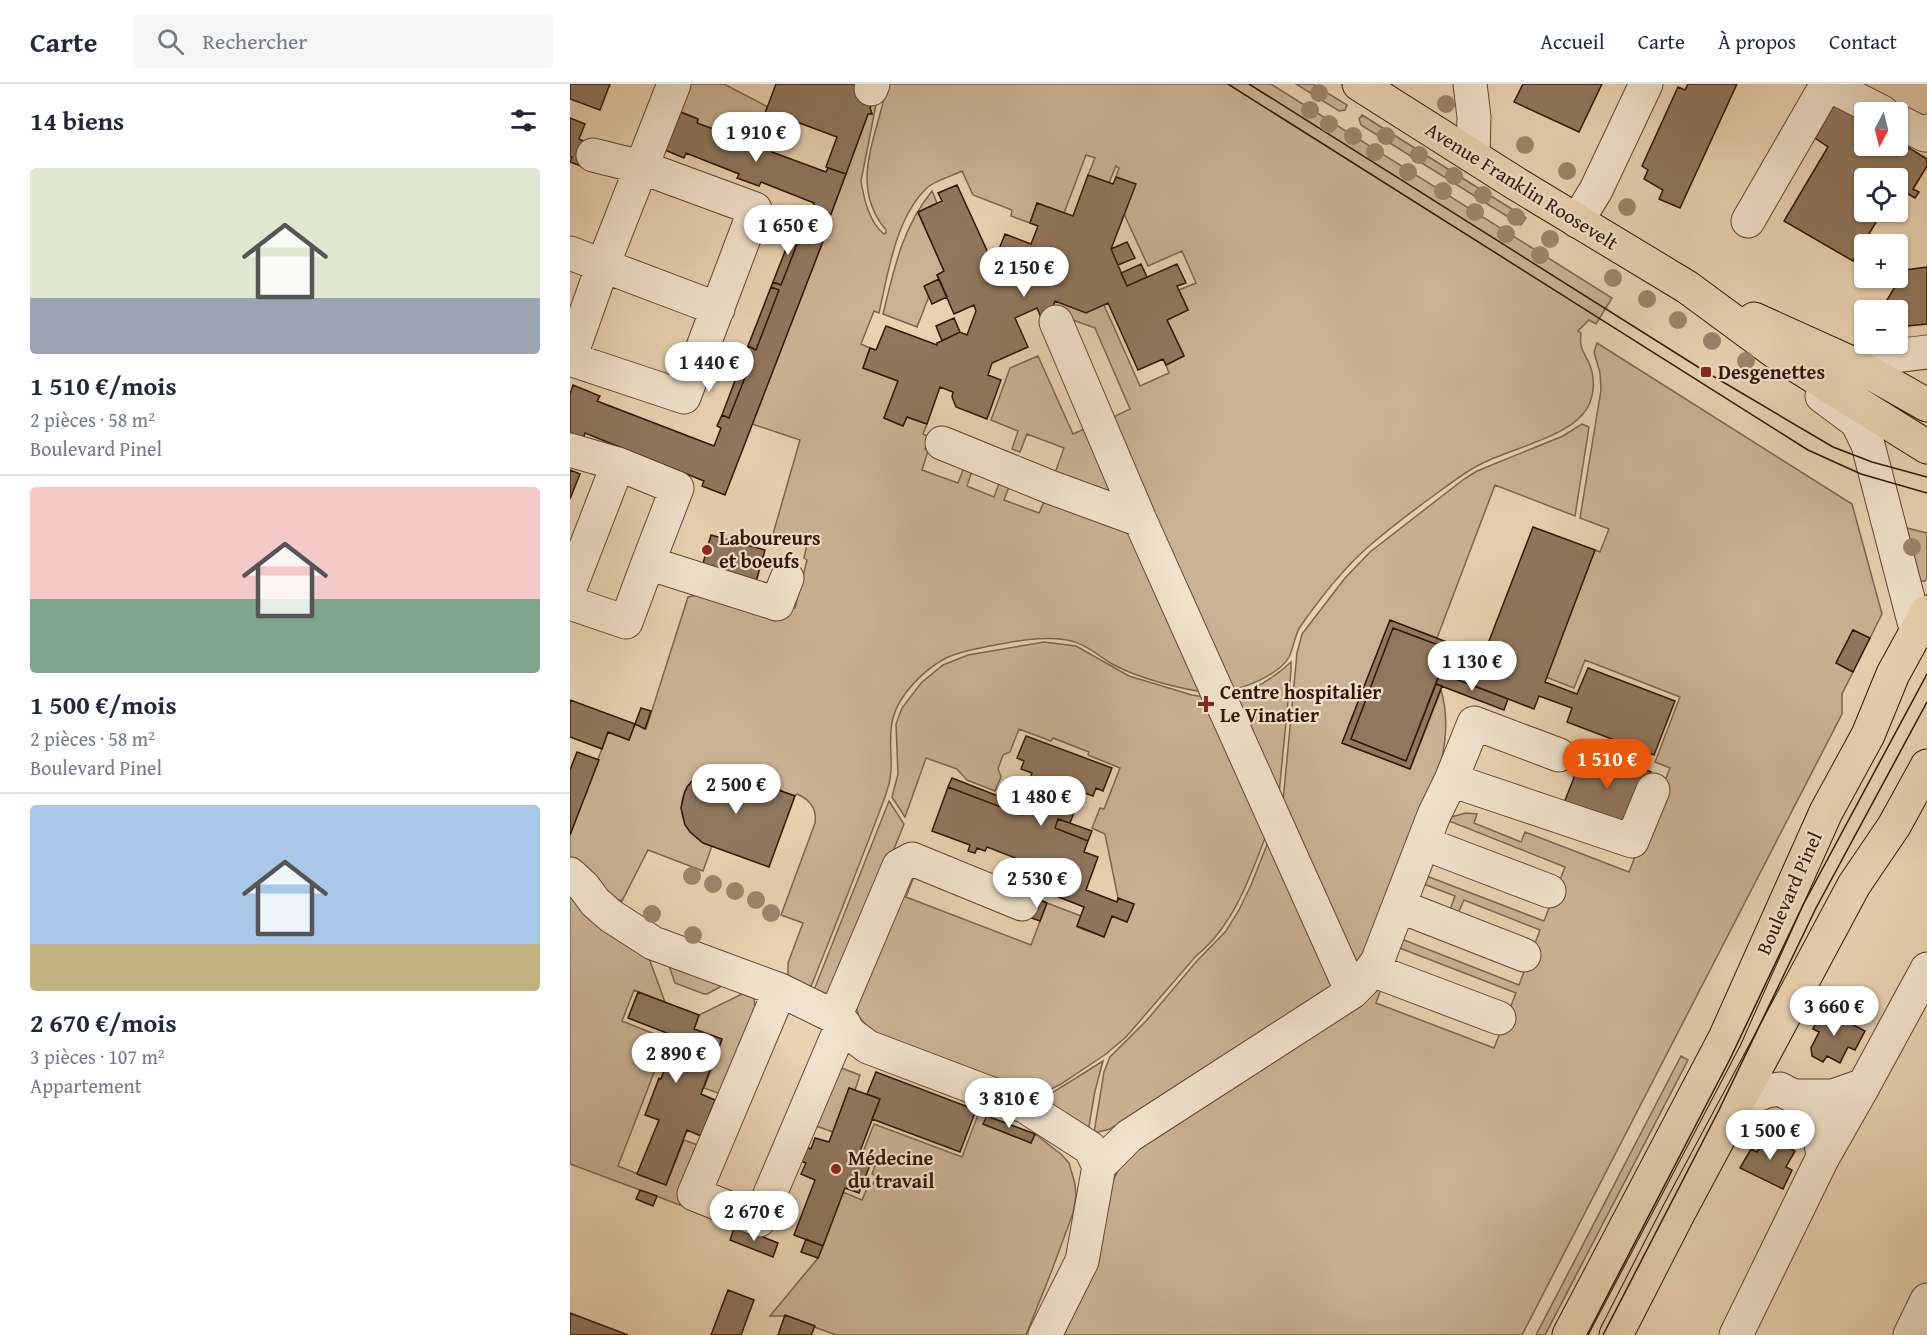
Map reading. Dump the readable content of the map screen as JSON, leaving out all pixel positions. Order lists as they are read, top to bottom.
{
  "streets": {
    "main road": ["Avenue Franklin Roosevelt", "Boulevard Pinel"]
  },
  "crossings": [
    ["Avenue Franklin Roosevelt", "Boulevard Pinel"]
  ],
  "places": {
    "transit": ["Desgenettes"],
    "other": ["Laboureurs et boeufs", "Médecine du travail"],
    "health": ["Centre hospitalier Le Vinatier"]
  },
  "north": "bottom",
  "page": {
    "header": "Carte",
    "search": "Rechercher",
    "nav": [
      "Accueil",
      "Carte",
      "À propos",
      "Contact"
    ],
    "heading": "14 biens",
    "map_buttons": ["+", "−"],
    "price": [
      "1 910 €",
      "1 650 €",
      "2 150 €",
      "1 440 €",
      "1 130 €",
      "1 510 €",
      "2 500 €",
      "1 480 €",
      "2 530 €",
      "3 660 €",
      "2 890 €",
      "3 810 €",
      "1 500 €",
      "2 670 €"
    ],
    "list": [
      {
        "name": "1 510 €/mois",
        "note": "2 pièces · 58 m² · Boulevard Pinel"
      },
      {
        "name": "1 500 €/mois",
        "note": "2 pièces · 58 m² · Boulevard Pinel"
      },
      {
        "name": "2 670 €/mois",
        "note": "3 pièces · 107 m² · Appartement"
      }
    ]
  }
}
